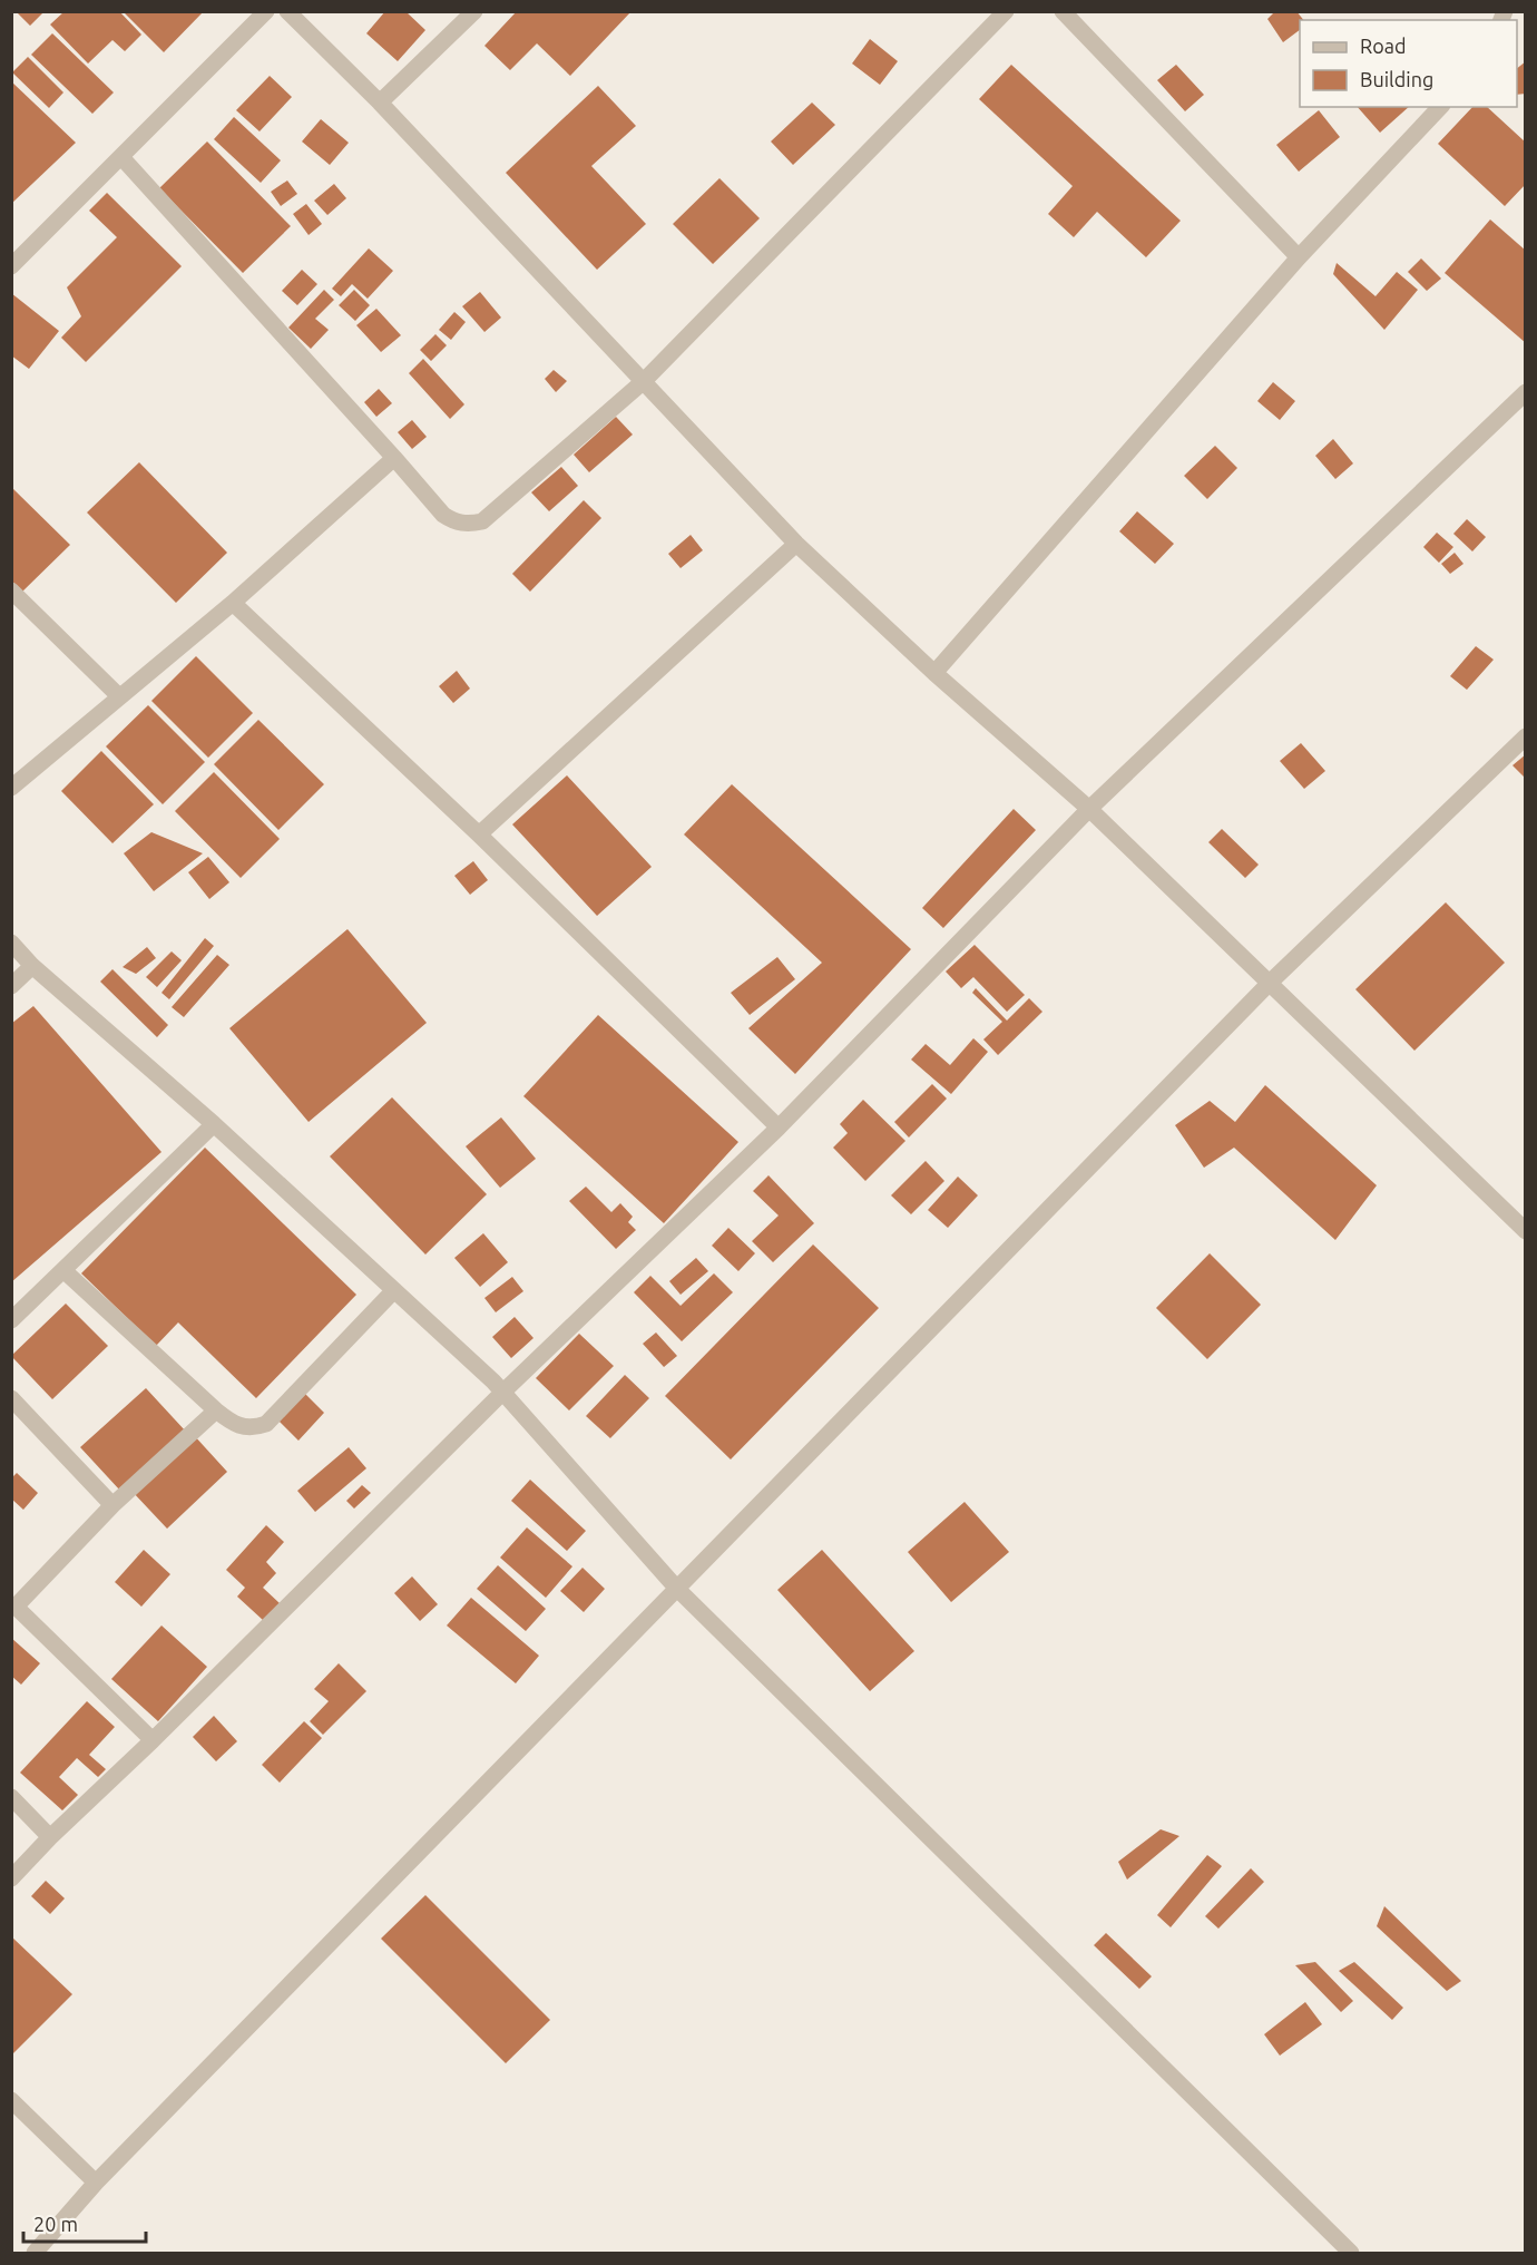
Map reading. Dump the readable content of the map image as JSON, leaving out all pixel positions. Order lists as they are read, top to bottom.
{
  "legend": ["Road", "Building"],
  "scale_bar": "20 m"
}
